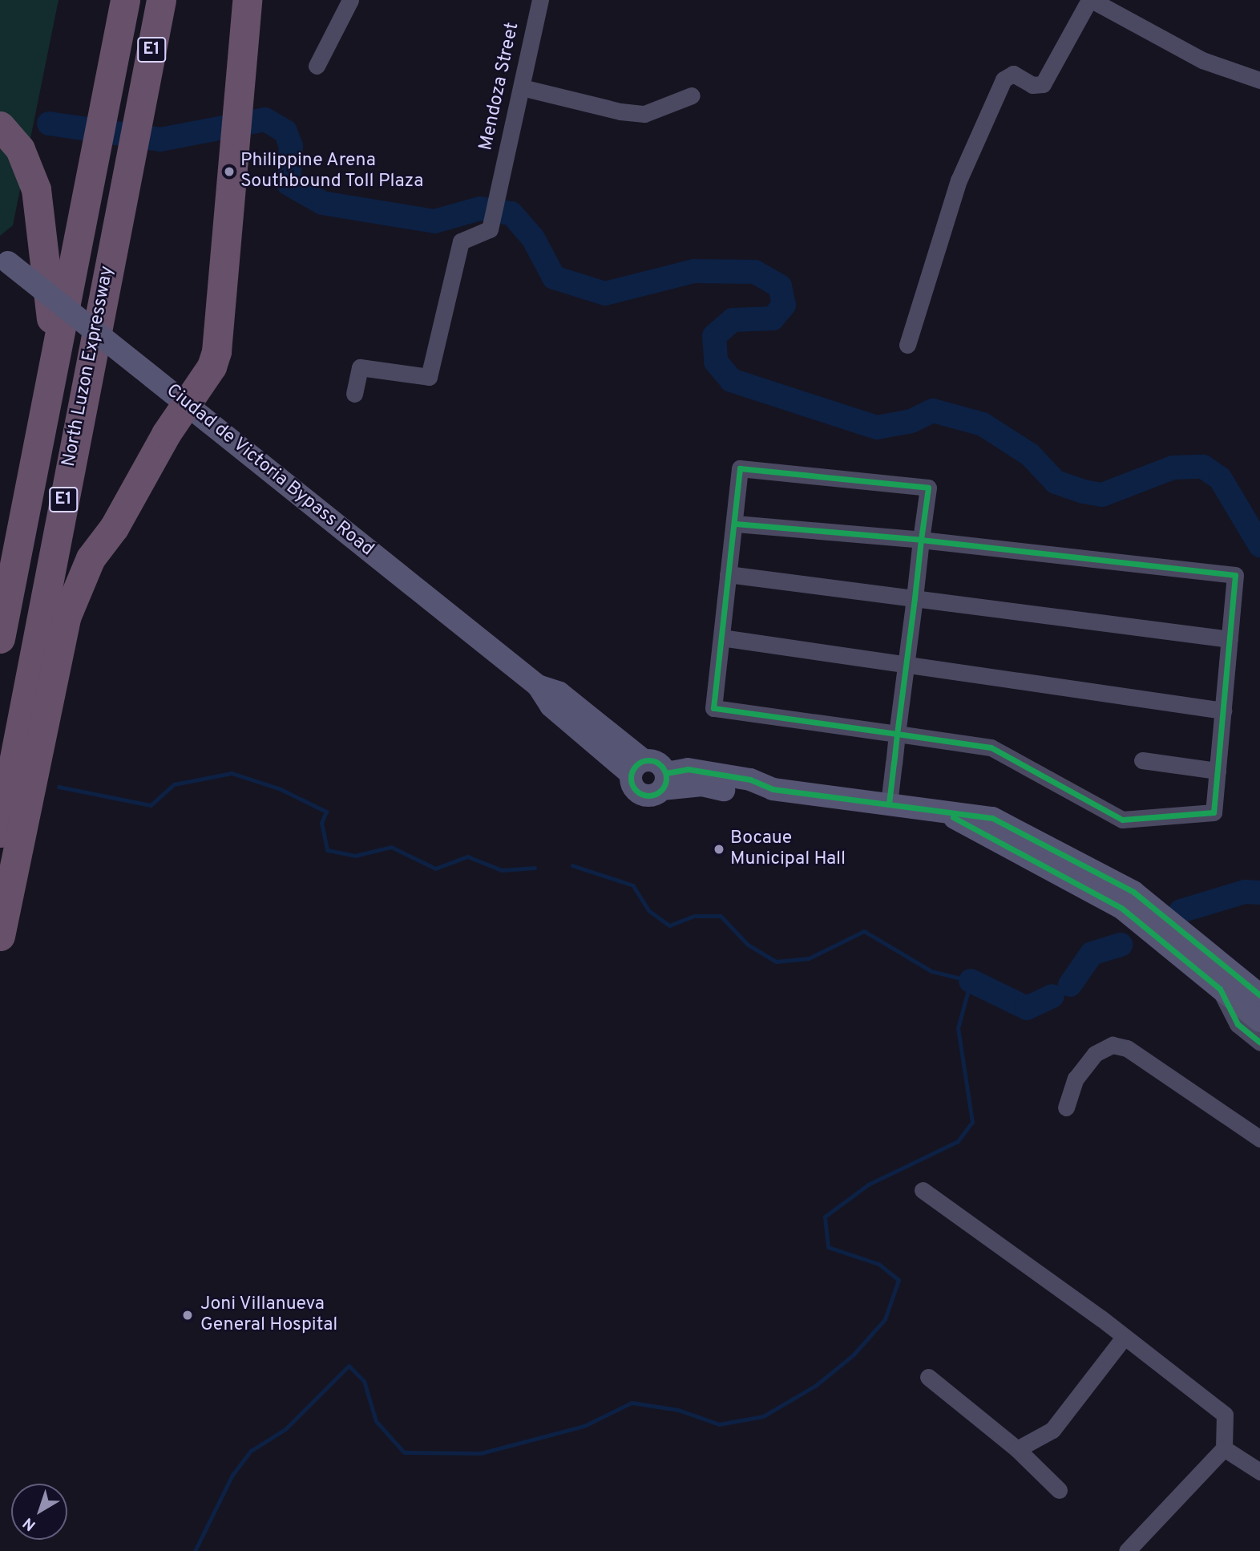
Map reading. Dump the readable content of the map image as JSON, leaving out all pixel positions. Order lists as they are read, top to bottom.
{
  "streets": {
    "highway": ["E1", "North Luzon Expressway"],
    "main road": ["Ciudad de Victoria Bypass Road"],
    "street": ["Mendoza Street"]
  },
  "places": ["Philippine Arena Southbound Toll Plaza", "Bocaue Municipal Hall", "Joni Villanueva General Hospital"],
  "north": "bottom left"
}
